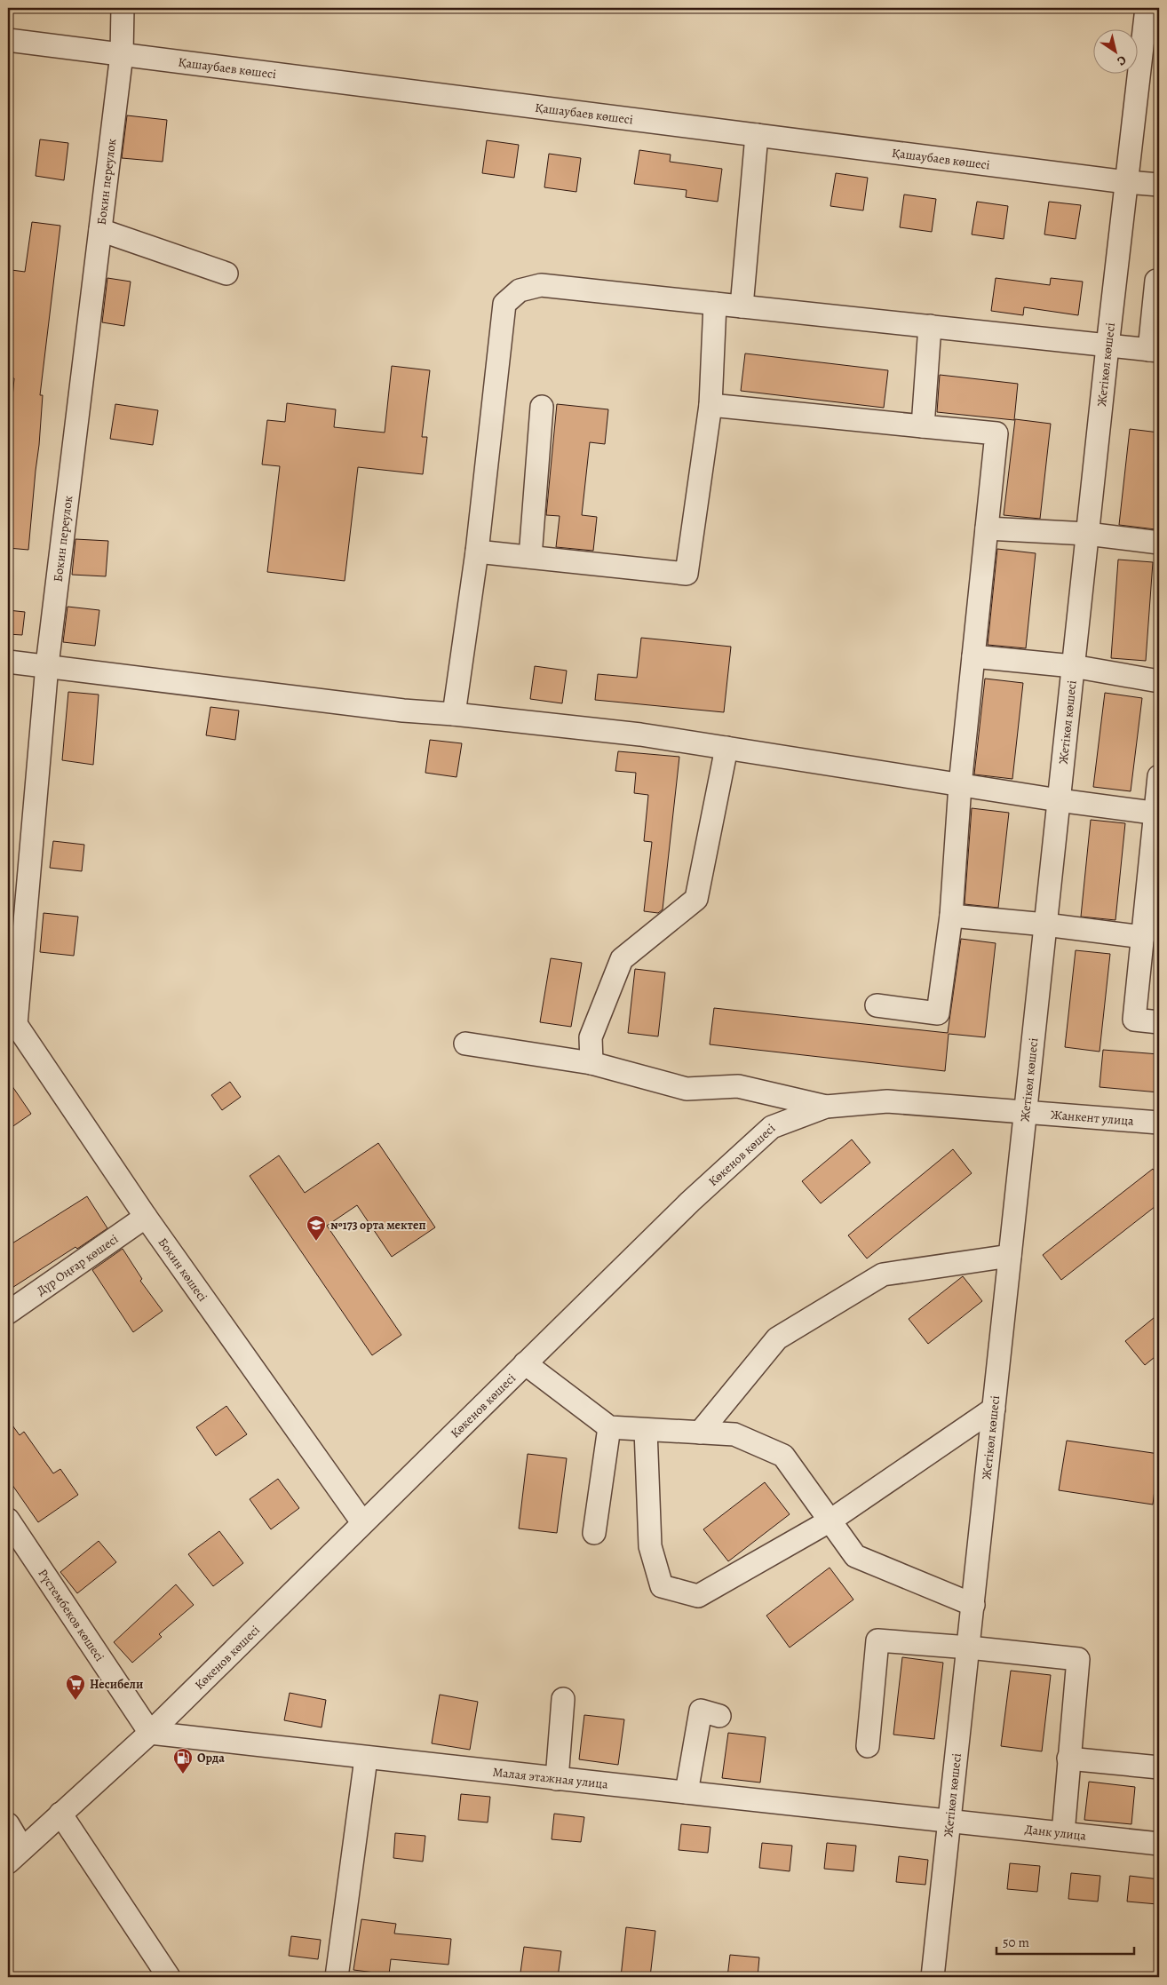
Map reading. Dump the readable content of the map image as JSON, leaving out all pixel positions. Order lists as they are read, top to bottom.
{
  "streets": {
    "street": [
      "Қашаубаев көшесі",
      "Бокин переулок",
      "Жетікөл көшесі",
      "Жанкент улица",
      "Көкенов көшесі",
      "Дүр Оңғар көшесі",
      "Бокин көшесі",
      "Рүстембеков көшесі",
      "Малая этажная улица",
      "Данк улица"
    ]
  },
  "crossings": [
    ["Қашаубаев көшесі", "Бокин переулок"],
    ["Қашаубаев көшесі", "Жетікөл көшесі"],
    ["Бокин переулок", "Бокин көшесі"],
    ["Жетікөл көшесі", "Жанкент улица"],
    ["Жетікөл көшесі", "Көкенов көшесі"],
    ["Жетікөл көшесі", "Малая этажная улица"],
    ["Жетікөл көшесі", "Данк улица"],
    ["Жанкент улица", "Көкенов көшесі"],
    ["Көкенов көшесі", "Бокин көшесі"],
    ["Көкенов көшесі", "Рүстембеков көшесі"],
    ["Көкенов көшесі", "Малая этажная улица"],
    ["Дүр Оңғар көшесі", "Бокин көшесі"],
    ["Рүстембеков көшесі", "Малая этажная улица"],
    ["Малая этажная улица", "Данк улица"]
  ],
  "places": {
    "school or university": ["№173 орта мектеп"],
    "supermarket": ["Несибели"],
    "fuel station": ["Орда"]
  },
  "scale_bar": "50 m",
  "north": "bottom right"
}
